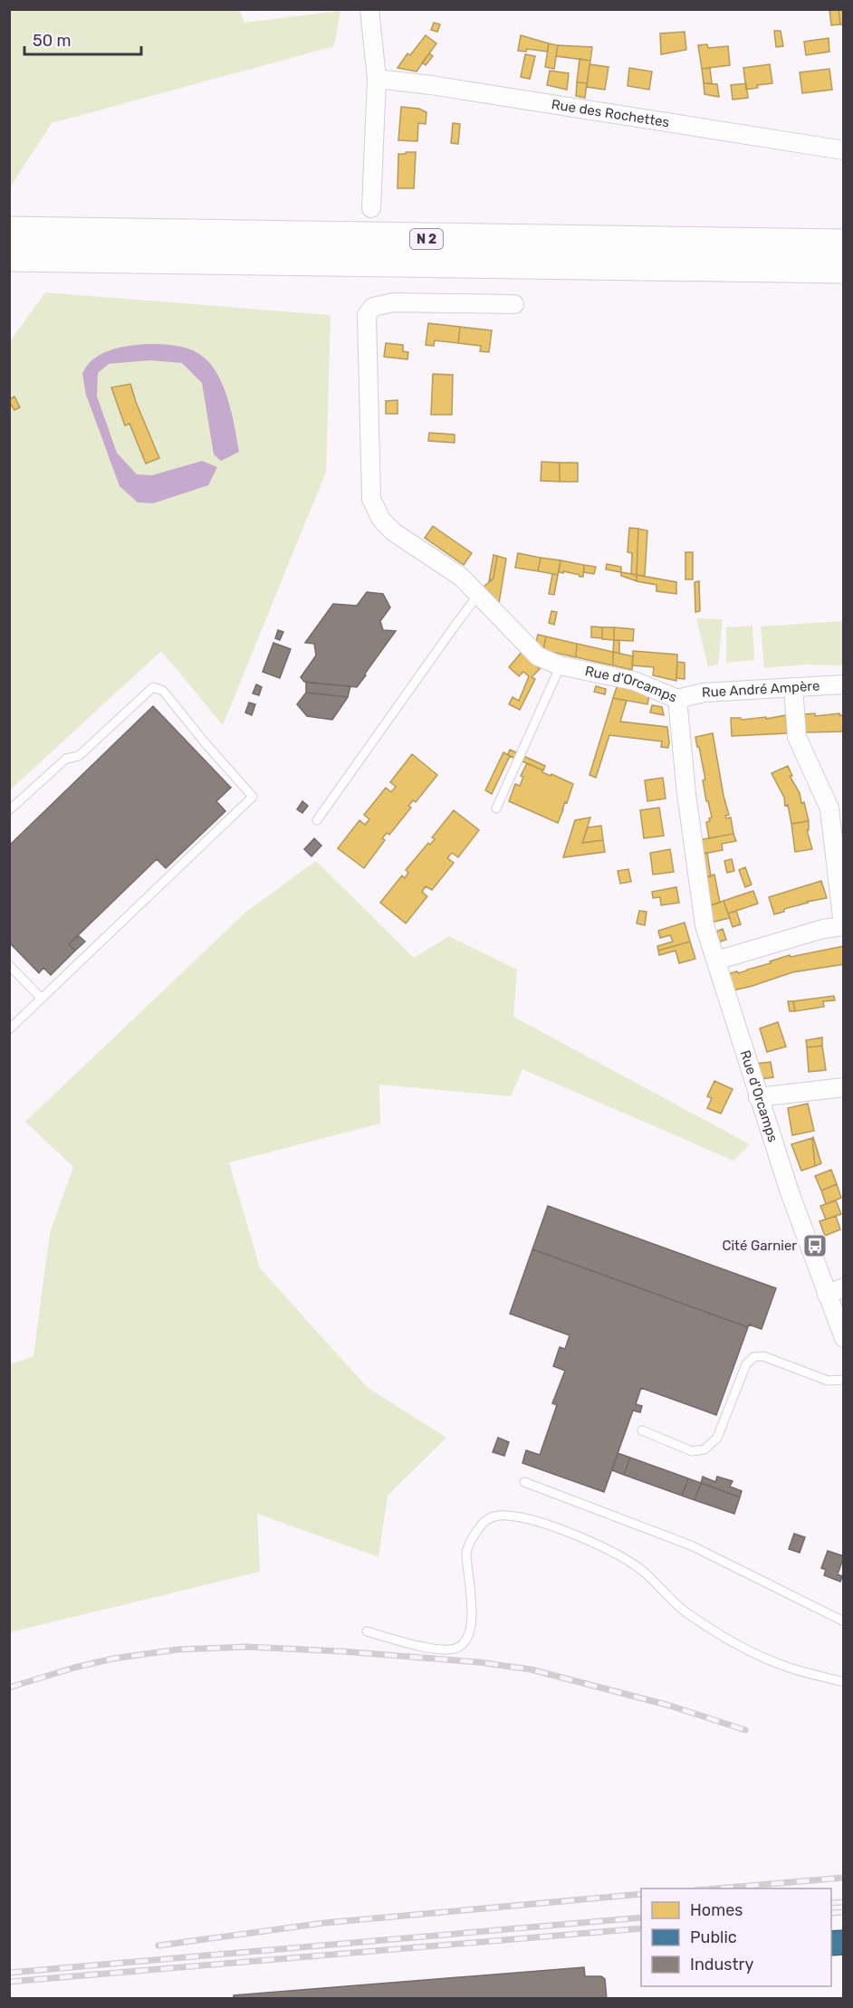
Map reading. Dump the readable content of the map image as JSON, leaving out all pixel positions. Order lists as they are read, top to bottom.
{
  "streets": {
    "highway": ["N 2"],
    "street": ["Rue des Rochettes", "Rue d'Orcamps", "Rue André Ampère"]
  },
  "crossings": [
    ["Rue d'Orcamps", "Rue André Ampère"]
  ],
  "places": {
    "bus stop": ["Cité Garnier"]
  },
  "legend": ["Homes", "Public", "Industry"],
  "scale_bar": "50 m"
}
